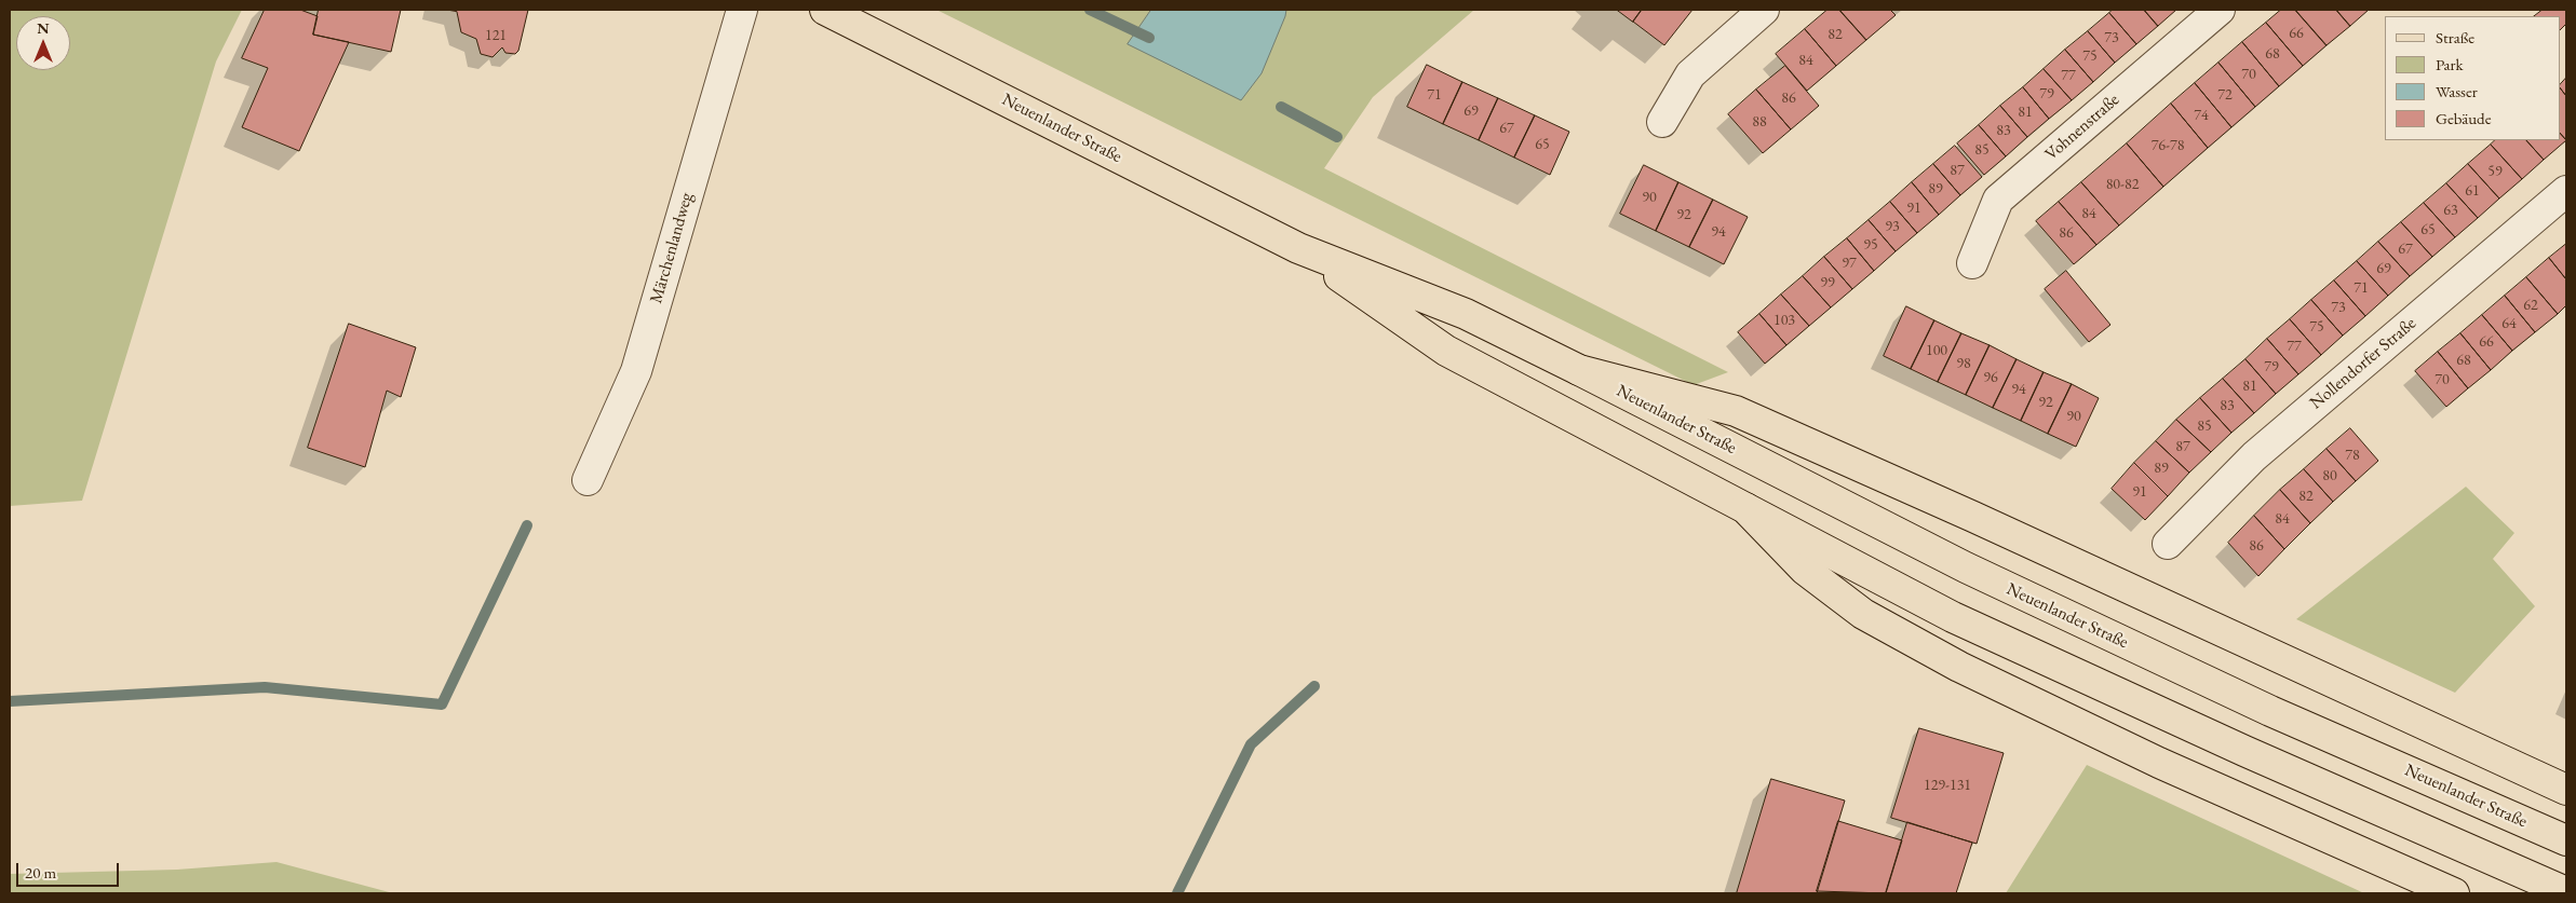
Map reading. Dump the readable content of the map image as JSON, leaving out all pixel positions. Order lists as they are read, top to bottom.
{
  "streets": {
    "main road": ["Neuenlander Straße"],
    "street": ["Vohnenstraße", "Märchenlandweg", "Nollendorfer Straße"]
  },
  "house_numbers": [
    "66",
    "82",
    "121",
    "73",
    "68",
    "75",
    "84",
    "70",
    "77",
    "79",
    "71",
    "72",
    "86",
    "69",
    "81",
    "74",
    "88",
    "67",
    "83",
    "65",
    "76-78",
    "85",
    "87",
    "59",
    "80-82",
    "89",
    "61",
    "90",
    "91",
    "63",
    "84",
    "92",
    "93",
    "65",
    "94",
    "86",
    "95",
    "67",
    "97",
    "69",
    "99",
    "71",
    "62",
    "73",
    "103",
    "64",
    "75",
    "66",
    "77",
    "100",
    "68",
    "98",
    "79",
    "96",
    "70",
    "81",
    "94",
    "92",
    "83",
    "90",
    "85",
    "87",
    "78",
    "89",
    "80",
    "91",
    "82",
    "84",
    "86",
    "129-131"
  ],
  "legend": [
    "Straße",
    "Park",
    "Wasser",
    "Gebäude"
  ],
  "scale_bar": "20 m",
  "north": "top"
}
